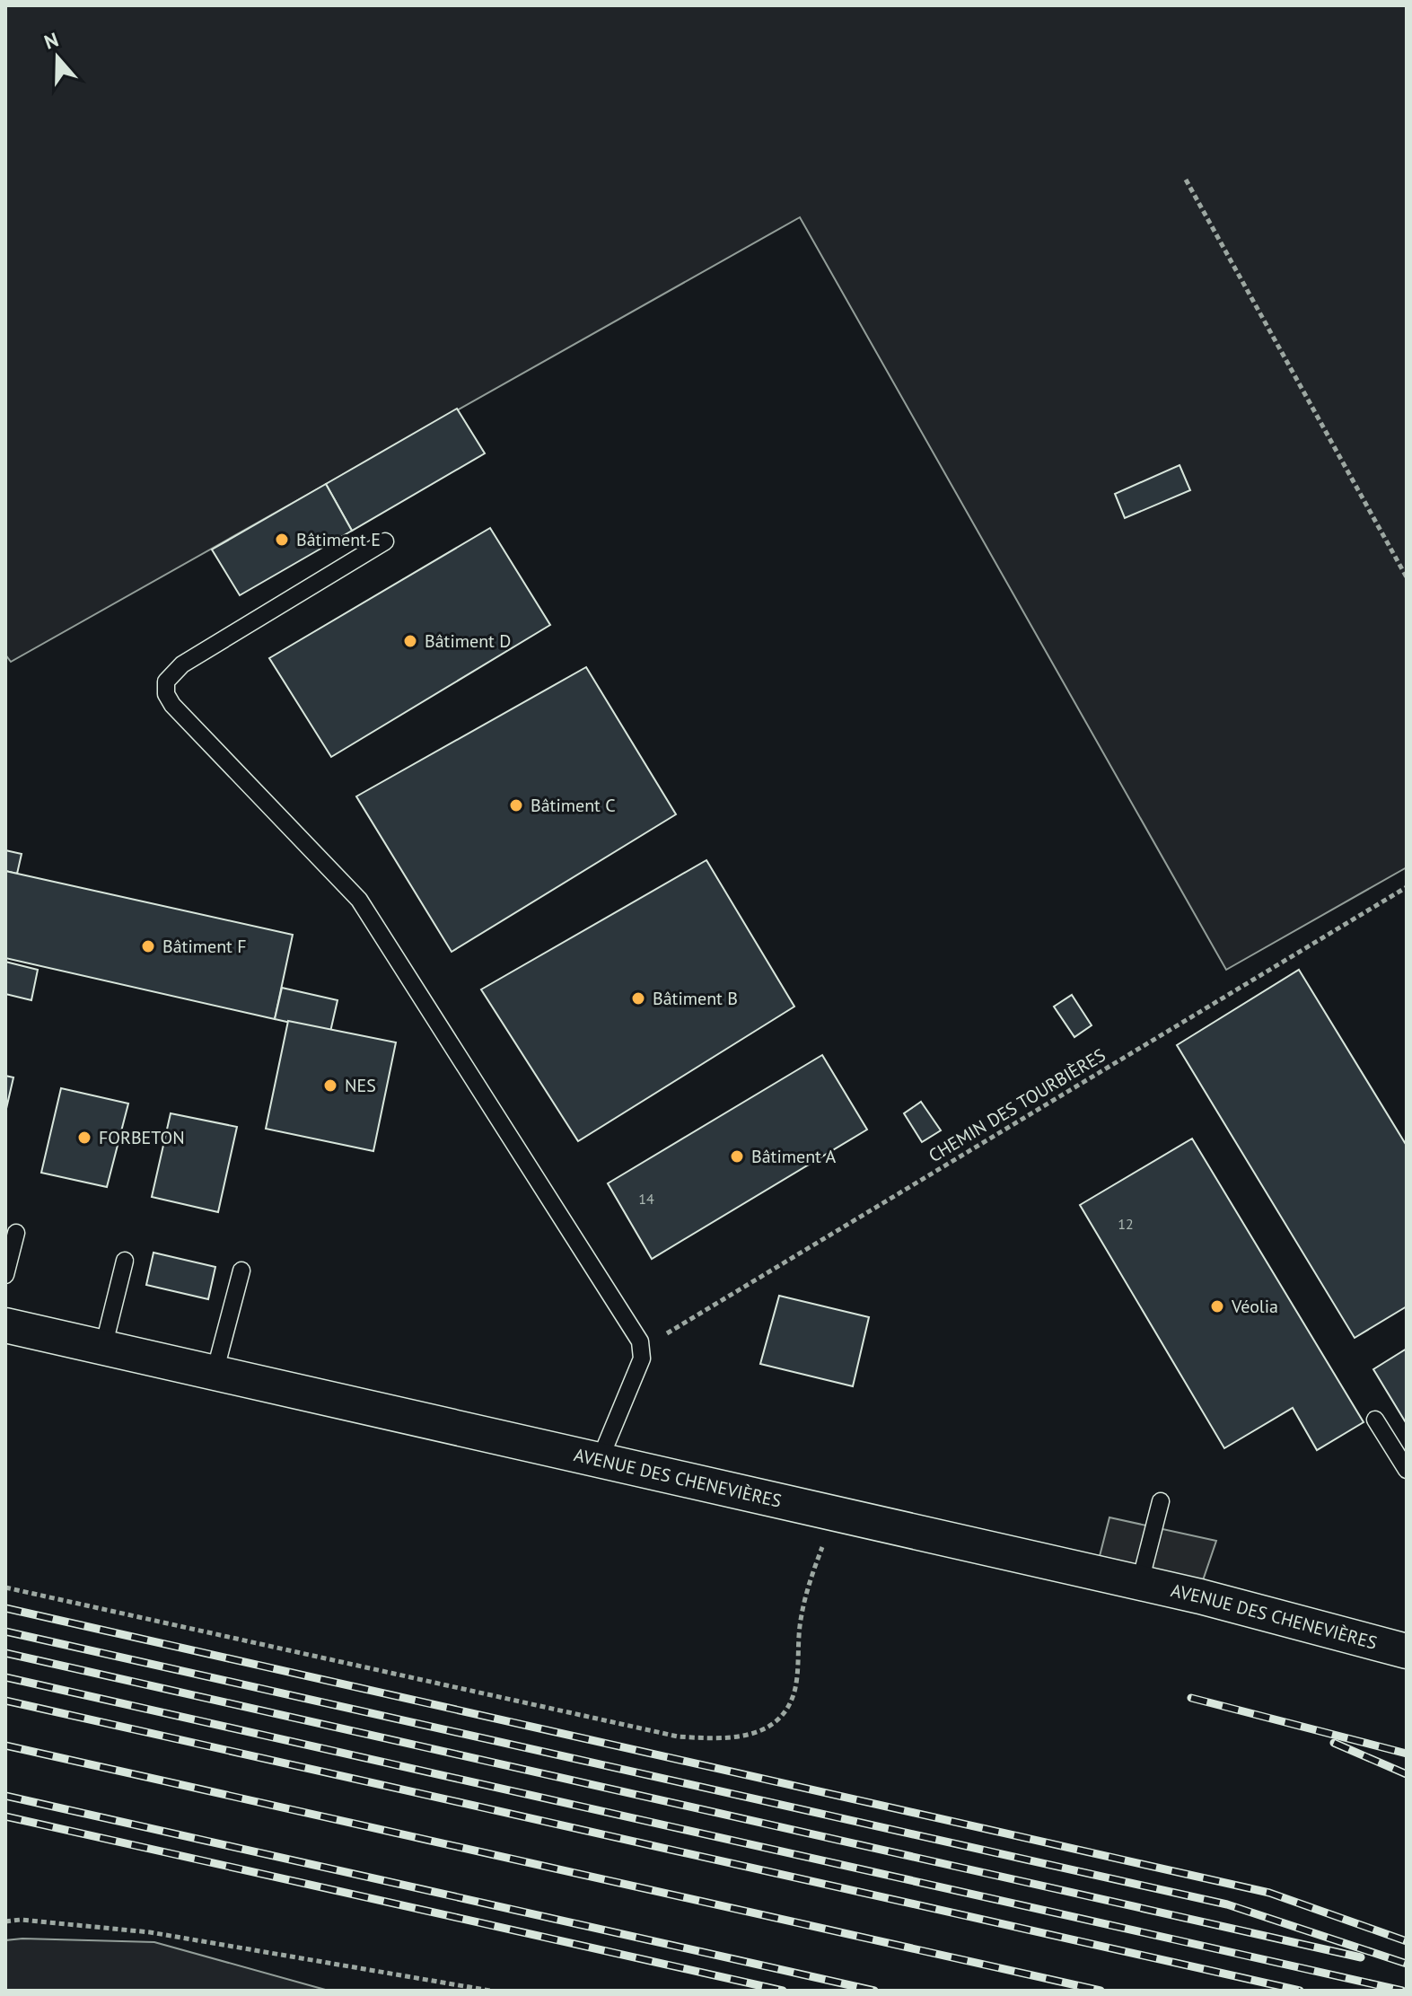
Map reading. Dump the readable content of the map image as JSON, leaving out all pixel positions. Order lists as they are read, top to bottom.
{
  "streets": {
    "street": ["AVENUE DES CHENEVIÈRES"],
    "path": ["CHEMIN DES TOURBIÈRES"]
  },
  "places": [
    "Bâtiment E",
    "Bâtiment D",
    "Bâtiment C",
    "Bâtiment F",
    "Bâtiment B",
    "NES",
    "FORBETON",
    "Bâtiment A",
    "Véolia"
  ],
  "house_numbers": ["14", "12"],
  "north": "top"
}
